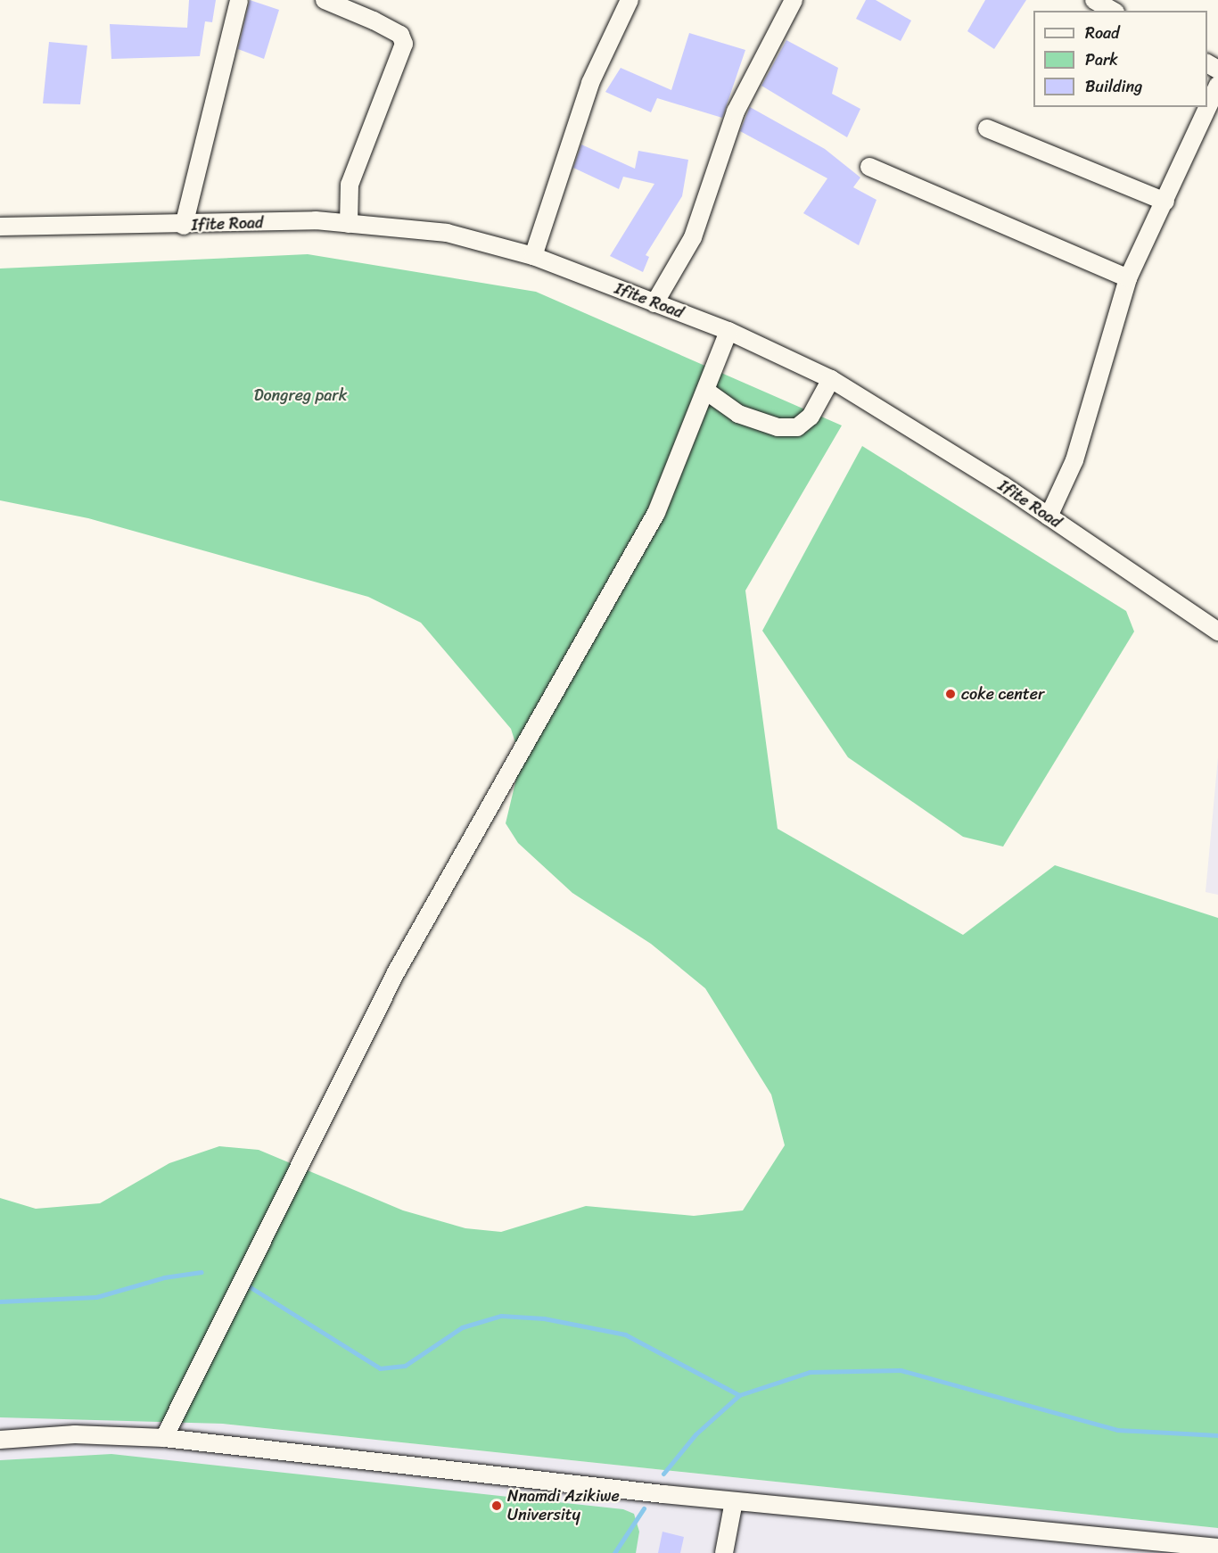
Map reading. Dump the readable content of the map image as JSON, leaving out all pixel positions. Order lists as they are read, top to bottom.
{
  "streets": {
    "street": ["Ifite Road"]
  },
  "parks": ["Dongreg park"],
  "places": ["coke center", "Nnamdi Azikiwe University"],
  "legend": ["Road", "Park", "Building"]
}
